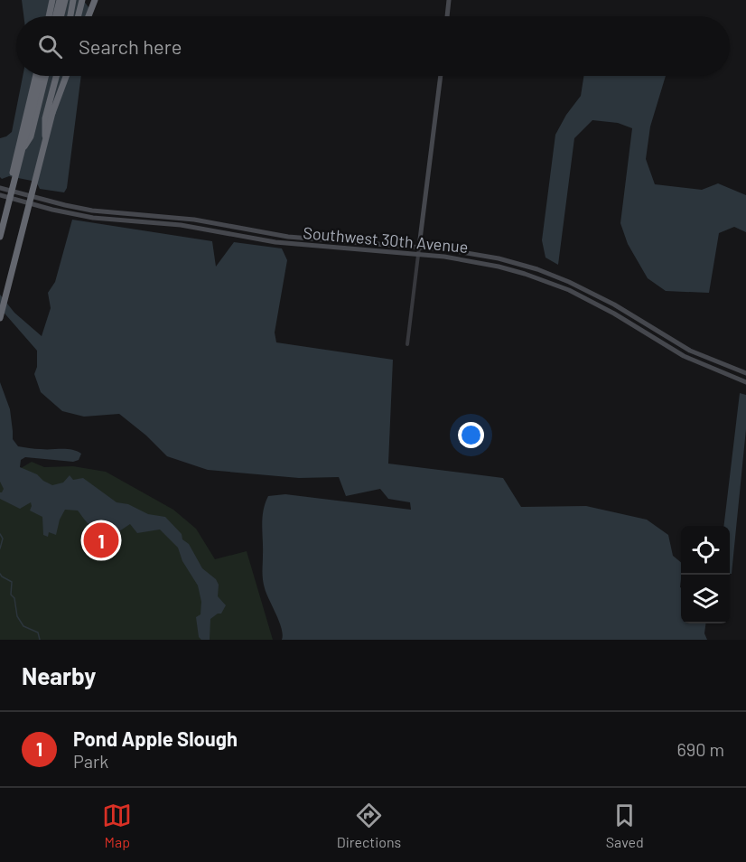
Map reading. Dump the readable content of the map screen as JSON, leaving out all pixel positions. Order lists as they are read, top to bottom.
{
  "streets": {
    "main road": ["Southwest 30th Avenue"]
  },
  "page": {
    "search": "Search here",
    "pins": "1",
    "heading": "Nearby",
    "list": [
      {
        "mark": "1",
        "name": "Pond Apple Slough",
        "note": "Park",
        "value": "690 m"
      }
    ],
    "nav": ["Map", "Directions", "Saved"]
  }
}
